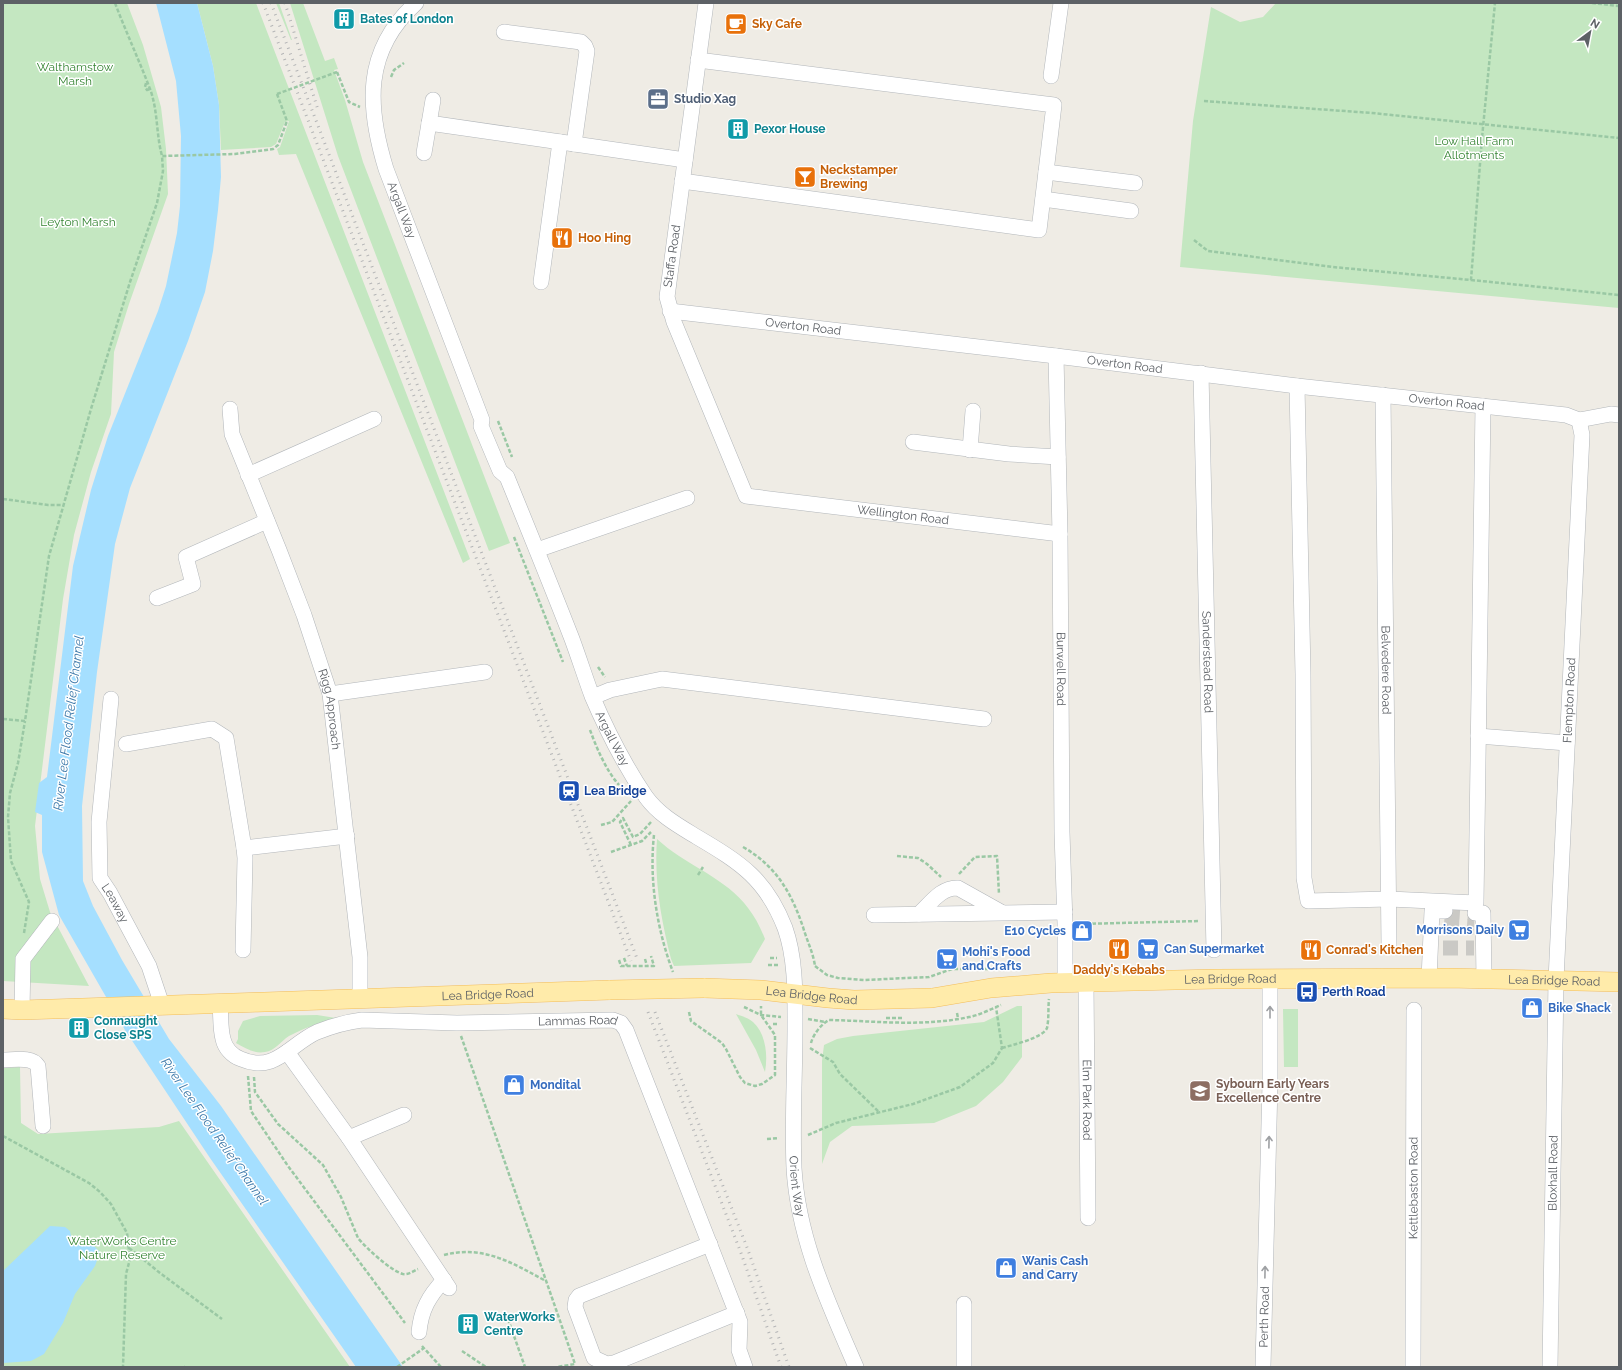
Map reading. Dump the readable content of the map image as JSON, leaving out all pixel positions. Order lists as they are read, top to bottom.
{
  "streets": {
    "main road": ["Lea Bridge Road"],
    "street": [
      "Argall Way",
      "Staffa Road",
      "Overton Road",
      "Wellington Road",
      "Sanderstead Road",
      "Burwell Road",
      "Belvedere Road",
      "Flempton Road",
      "Rigg Approach",
      "Leaway",
      "Lammas Road",
      "Elm Park Road",
      "Bloxhall Road",
      "Orient Way",
      "Kettlebaston Road",
      "Perth Road"
    ]
  },
  "crossings": [
    ["Argall Way", "Lea Bridge Road"],
    ["Argall Way", "Orient Way"],
    ["Staffa Road", "Overton Road"],
    ["Staffa Road", "Wellington Road"],
    ["Overton Road", "Sanderstead Road"],
    ["Overton Road", "Burwell Road"],
    ["Overton Road", "Belvedere Road"],
    ["Overton Road", "Flempton Road"],
    ["Wellington Road", "Burwell Road"],
    ["Burwell Road", "Lea Bridge Road"],
    ["Flempton Road", "Lea Bridge Road"],
    ["Flempton Road", "Bloxhall Road"],
    ["Rigg Approach", "Lea Bridge Road"],
    ["Leaway", "Lea Bridge Road"],
    ["Lea Bridge Road", "Elm Park Road"],
    ["Lea Bridge Road", "Bloxhall Road"],
    ["Lea Bridge Road", "Orient Way"],
    ["Lea Bridge Road", "Perth Road"]
  ],
  "one_way": ["Perth Road"],
  "water": ["River Lee Flood Relief Channel"],
  "parks": [
    "Walthamstow Marsh",
    "Low Hall Farm Allotments",
    "Leyton Marsh",
    "WaterWorks Centre Nature Reserve"
  ],
  "places": {
    "building": [
      "Bates of London",
      "Pexor House",
      "Connaught Close SPS",
      "WaterWorks Centre"
    ],
    "cafe": ["Sky Cafe"],
    "office": ["Studio Xag"],
    "bar": ["Neckstamper Brewing"],
    "restaurant": ["Hoo Hing", "Daddy's Kebabs", "Conrad's Kitchen"],
    "station": ["Lea Bridge"],
    "supermarket": ["Morrisons Daily", "Can Supermarket", "Mohi's Food and Crafts"],
    "shop": [
      "E10 Cycles",
      "Bike Shack",
      "Mondital",
      "Wanis Cash and Carry"
    ],
    "bus stop": ["Perth Road"],
    "school or university": ["Sybourn Early Years Excellence Centre"]
  },
  "north": "top right"
}
